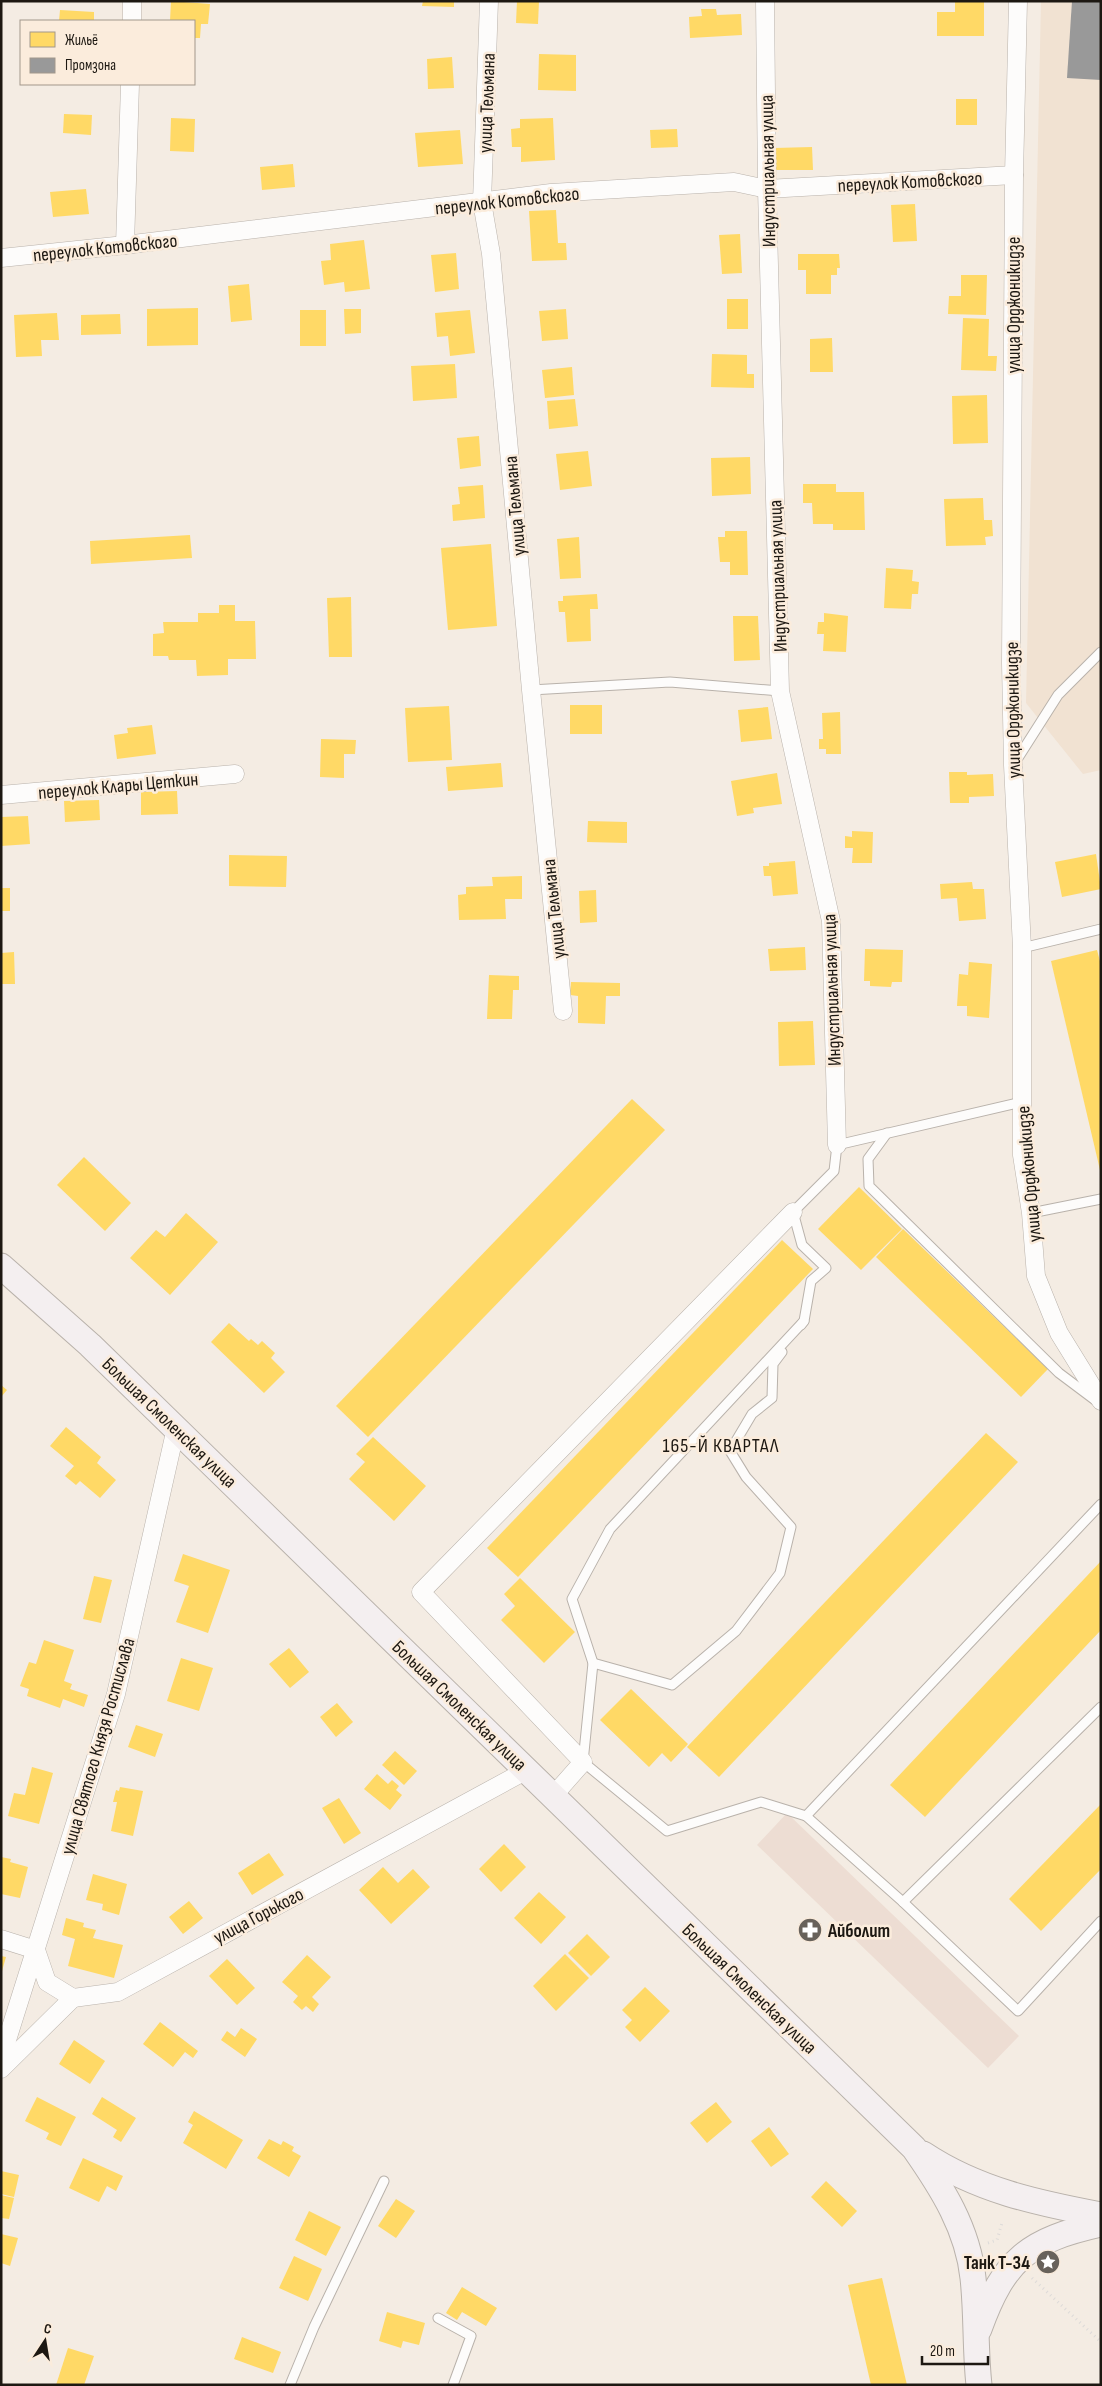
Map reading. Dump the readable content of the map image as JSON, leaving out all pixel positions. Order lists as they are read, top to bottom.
{
  "streets": {
    "main road": ["Большая Смоленская улица"],
    "street": [
      "улица Тельмана",
      "Индустриальная улица",
      "переулок Котовского",
      "улица Орджоникидзе",
      "переулок Клары Цеткин",
      "улица Святого Князя Ростислава",
      "улица Горького"
    ]
  },
  "crossings": [
    ["улица Тельмана", "переулок Котовского"],
    ["Индустриальная улица", "переулок Котовского"],
    ["переулок Котовского", "улица Орджоникидзе"],
    ["Большая Смоленская улица", "улица Святого Князя Ростислава"],
    ["Большая Смоленская улица", "улица Горького"]
  ],
  "districts": ["165-Й КВАРТАЛ"],
  "places": {
    "pharmacy": ["Айболит"],
    "place": ["Танк Т-34"]
  },
  "legend": ["Жильё", "Промзона"],
  "scale_bar": "20 m",
  "north": "top"
}
